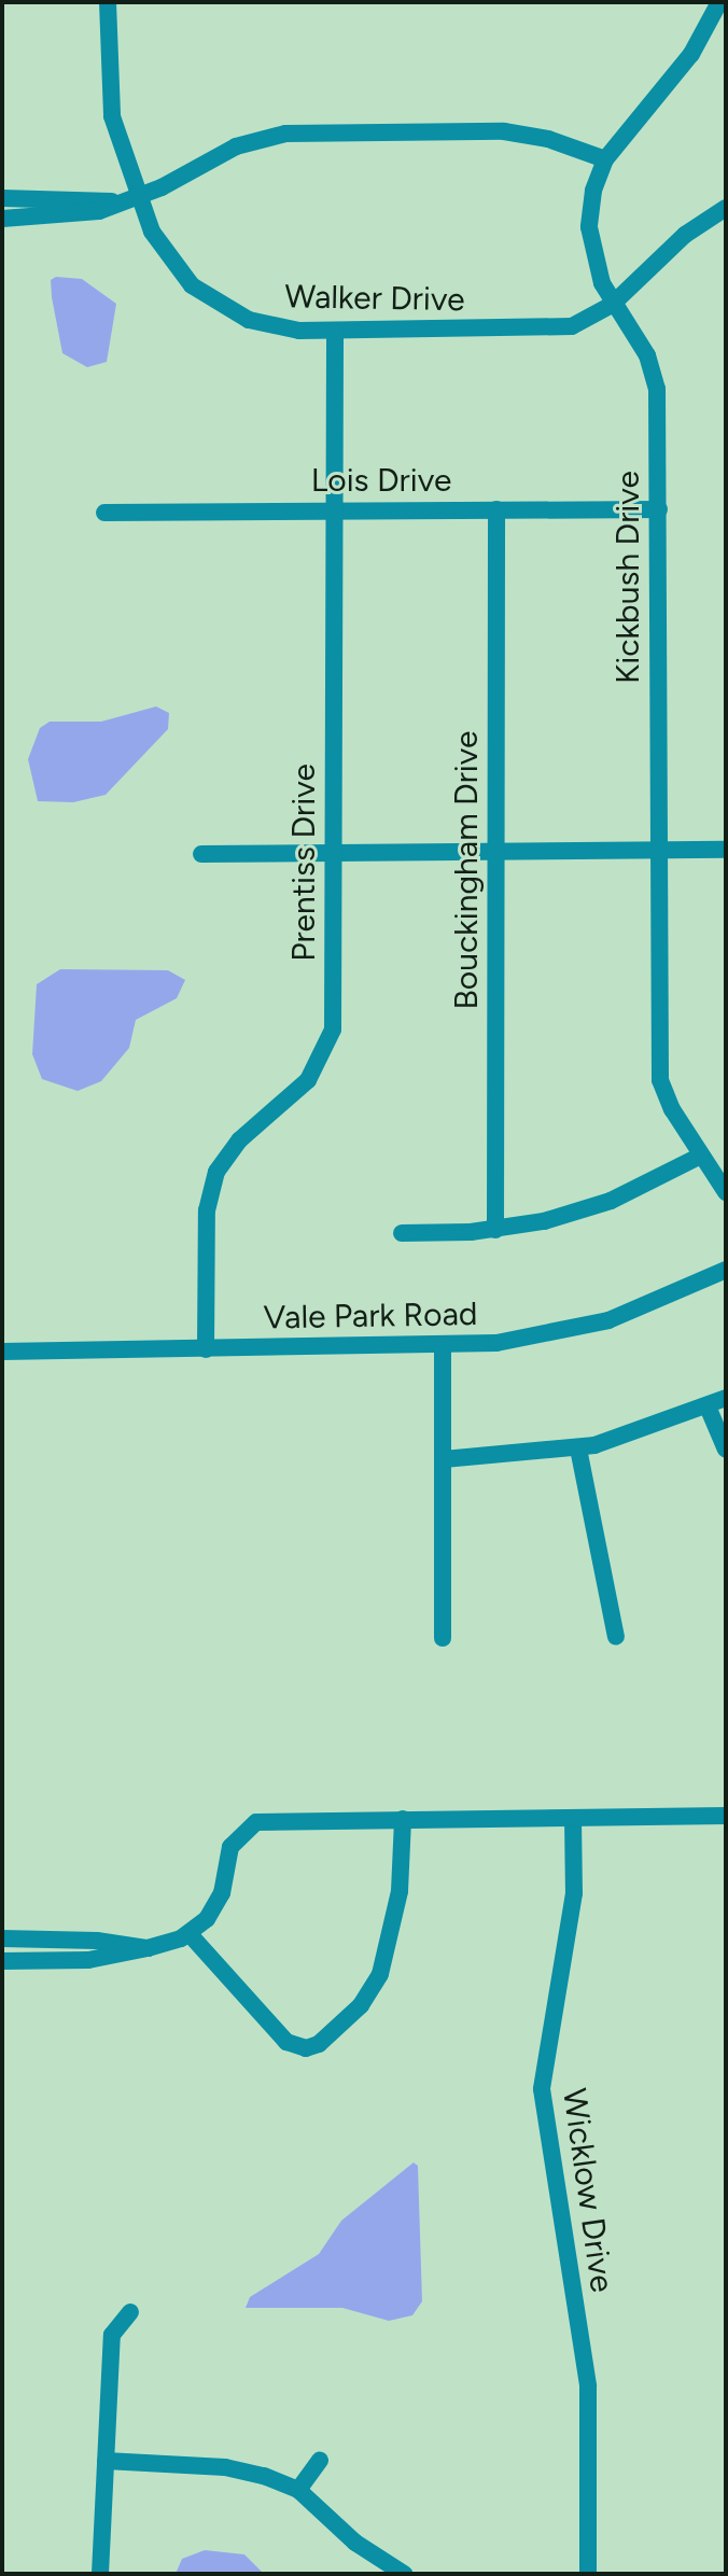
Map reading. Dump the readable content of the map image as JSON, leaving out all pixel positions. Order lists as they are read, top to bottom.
{
  "streets": {
    "street": [
      "Walker Drive",
      "Lois Drive",
      "Kickbush Drive",
      "Prentiss Drive",
      "Bouckingham Drive",
      "Vale Park Road",
      "Wicklow Drive"
    ]
  },
  "crossings": [
    ["Walker Drive", "Kickbush Drive"],
    ["Walker Drive", "Prentiss Drive"],
    ["Lois Drive", "Kickbush Drive"],
    ["Lois Drive", "Prentiss Drive"],
    ["Lois Drive", "Bouckingham Drive"],
    ["Prentiss Drive", "Vale Park Road"]
  ]
}
